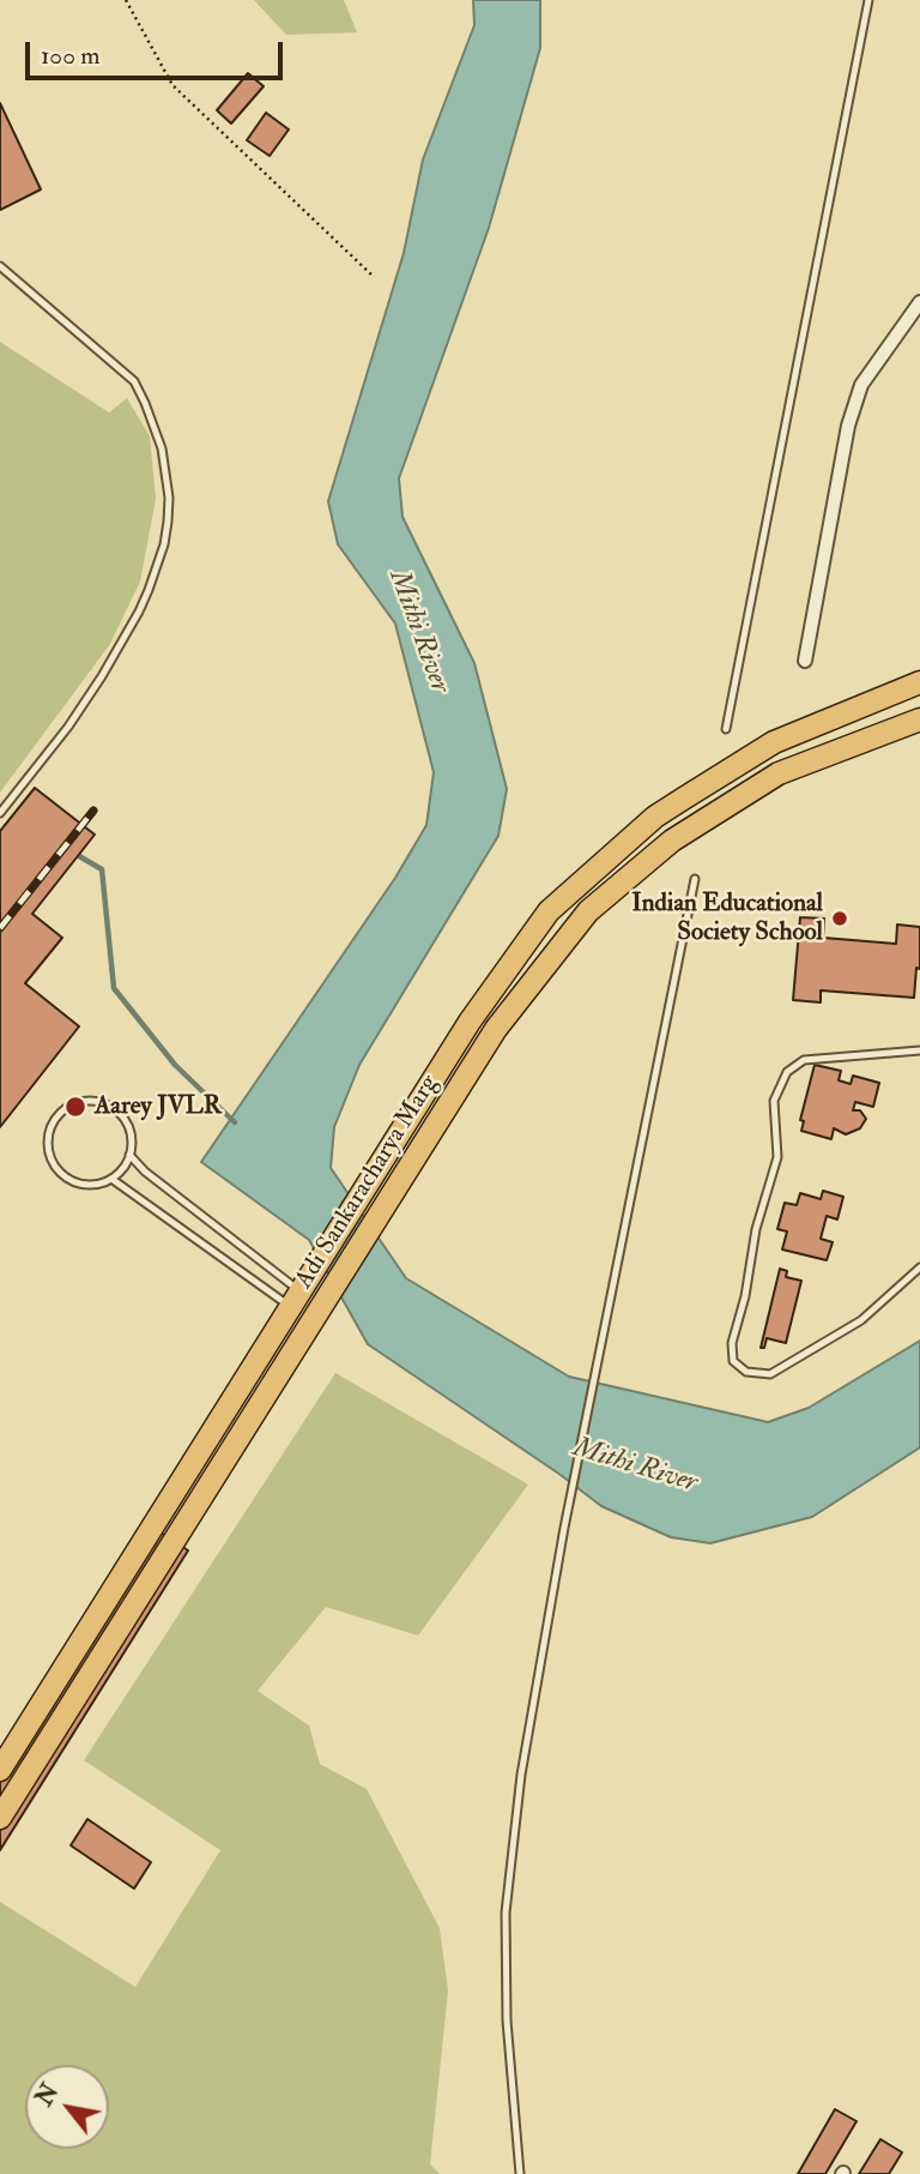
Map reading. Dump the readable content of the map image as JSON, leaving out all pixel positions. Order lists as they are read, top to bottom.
{
  "streets": {
    "main road": ["Adi Sankaracharya Marg"]
  },
  "water": ["Mithi River"],
  "places": ["Indian Educational Society School", "Aarey JVLR"],
  "scale_bar": "100 m",
  "north": "top left"
}
